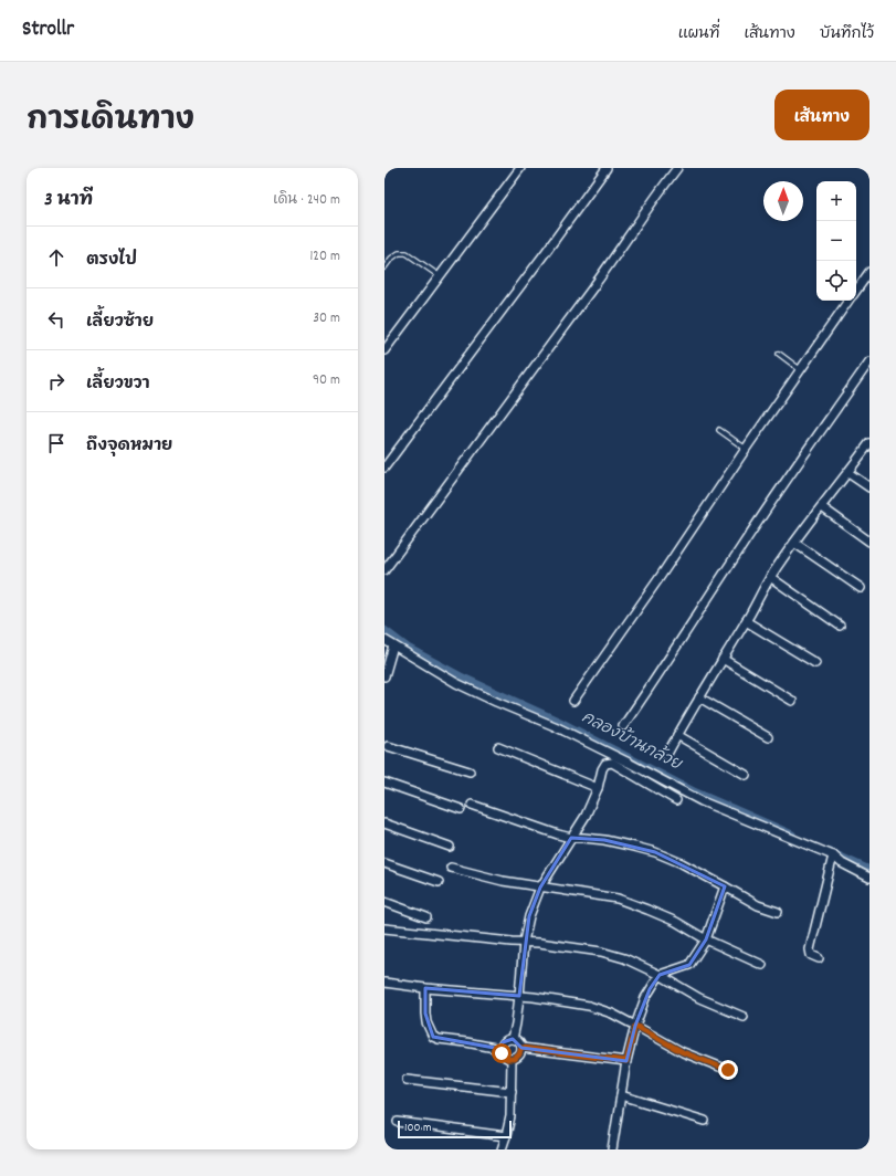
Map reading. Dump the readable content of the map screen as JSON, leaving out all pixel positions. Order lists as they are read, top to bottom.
{
  "water": ["คลองบ้านกล้วย"],
  "scale_bar": "100 m",
  "north": "top",
  "page": {
    "header": "Strollr",
    "nav": ["แผนที่", "เส้นทาง", "บันทึกไว้"],
    "title": "การเดินทาง",
    "buttons": "เส้นทาง",
    "heading": ["3 นาที", "เดิน · 240 m"],
    "map_buttons": ["+", "−"],
    "list": [
      ["ตรงไป", "120 m"],
      ["เลี้ยวซ้าย", "30 m"],
      ["เลี้ยวขวา", "90 m"],
      "ถึงจุดหมาย"
    ],
    "scale": "100 m"
  }
}
